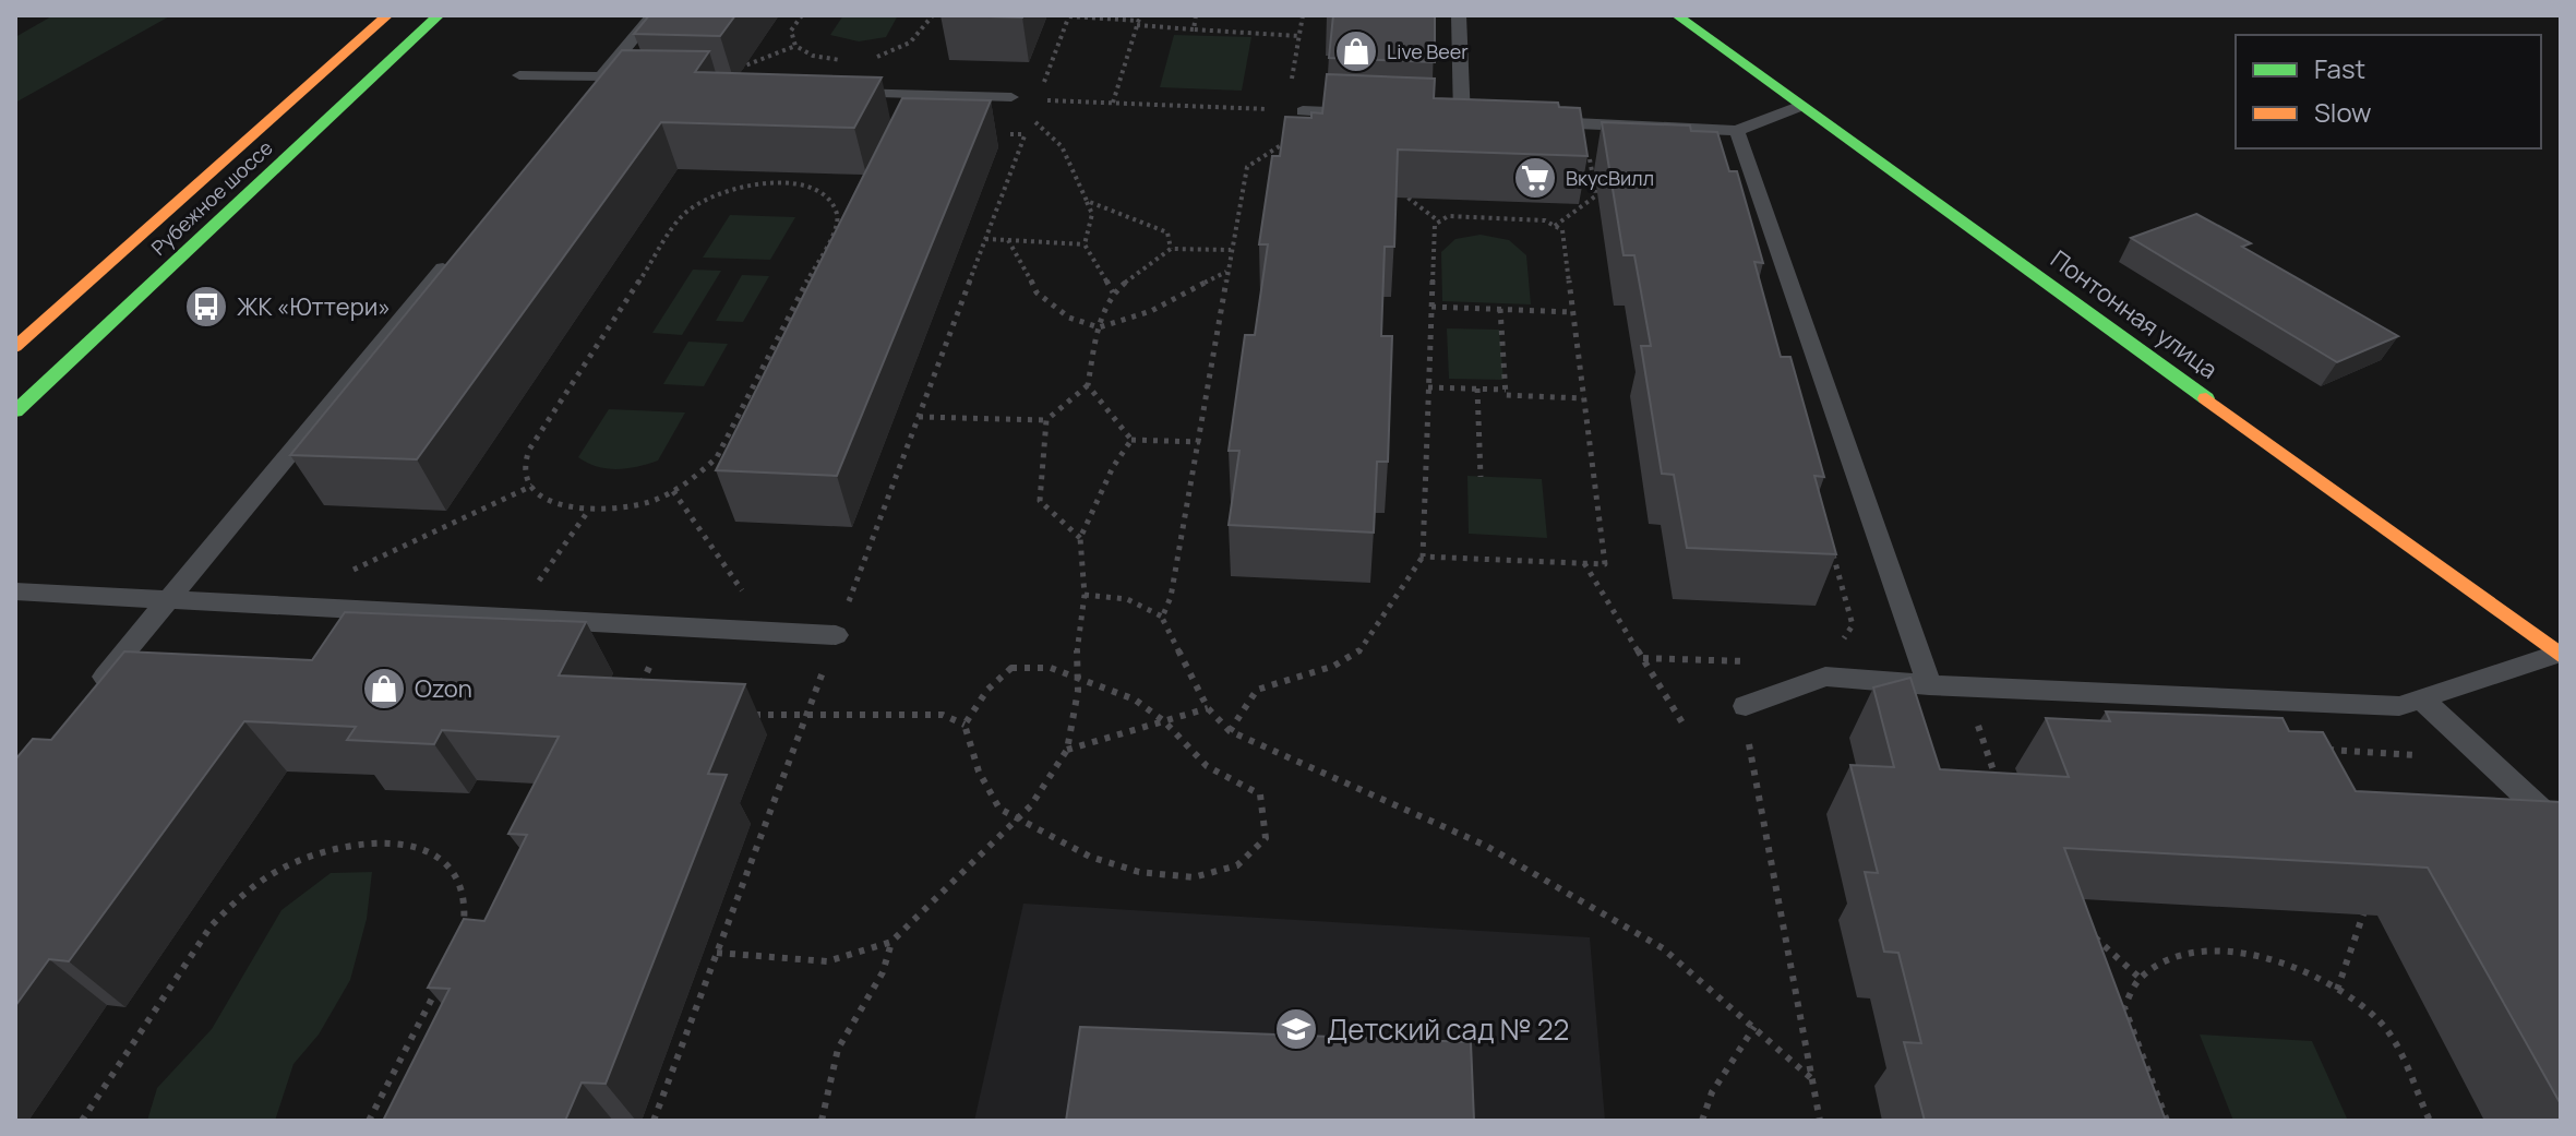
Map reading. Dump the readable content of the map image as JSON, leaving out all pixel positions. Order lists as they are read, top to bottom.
{
  "streets": {
    "main road": ["Рубежное шоссе", "Понтонная улица"]
  },
  "places": {
    "shop": ["Live Beer", "Ozon"],
    "supermarket": ["ВкусВилл"],
    "bus stop": ["ЖК «Юттери»"],
    "school or university": ["Детский сад № 22"]
  },
  "legend": ["Fast", "Slow"]
}
